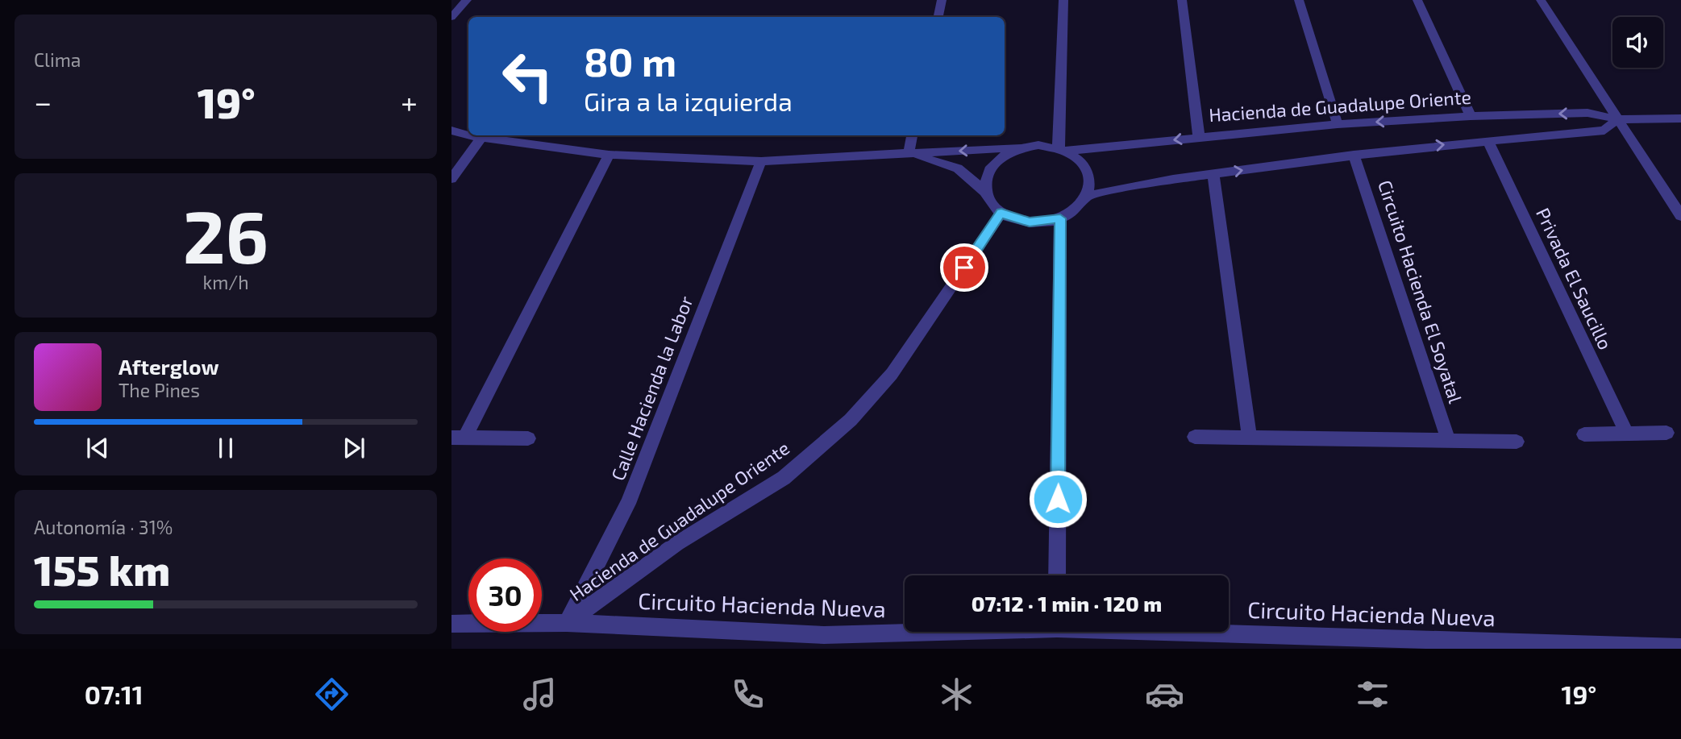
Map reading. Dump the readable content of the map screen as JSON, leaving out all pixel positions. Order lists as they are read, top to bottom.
{
  "streets": {
    "street": [
      "Hacienda de Guadalupe Oriente",
      "Privada El Saucillo",
      "Circuito Hacienda El Soyatal",
      "Calle Hacienda la Labor",
      "Circuito Hacienda Nueva"
    ]
  },
  "crossings": [
    ["Hacienda de Guadalupe Oriente", "Privada El Saucillo"],
    ["Hacienda de Guadalupe Oriente", "Circuito Hacienda El Soyatal"],
    ["Hacienda de Guadalupe Oriente", "Calle Hacienda la Labor"],
    ["Hacienda de Guadalupe Oriente", "Circuito Hacienda Nueva"],
    ["Calle Hacienda la Labor", "Circuito Hacienda Nueva"]
  ],
  "page": {
    "tile": [
      "Clima",
      ["26", "km/h"],
      ["Autonomía · 31%", "155 km"]
    ],
    "turn": ["80 m", "Gira a la izquierda"],
    "heat": ["−", "19°", "+"],
    "song": ["Afterglow", "The Pines"],
    "limit": "30",
    "trip": "07:12 · 1 min · 120 m",
    "tabs": ["07:11", "19°"]
  }
}
